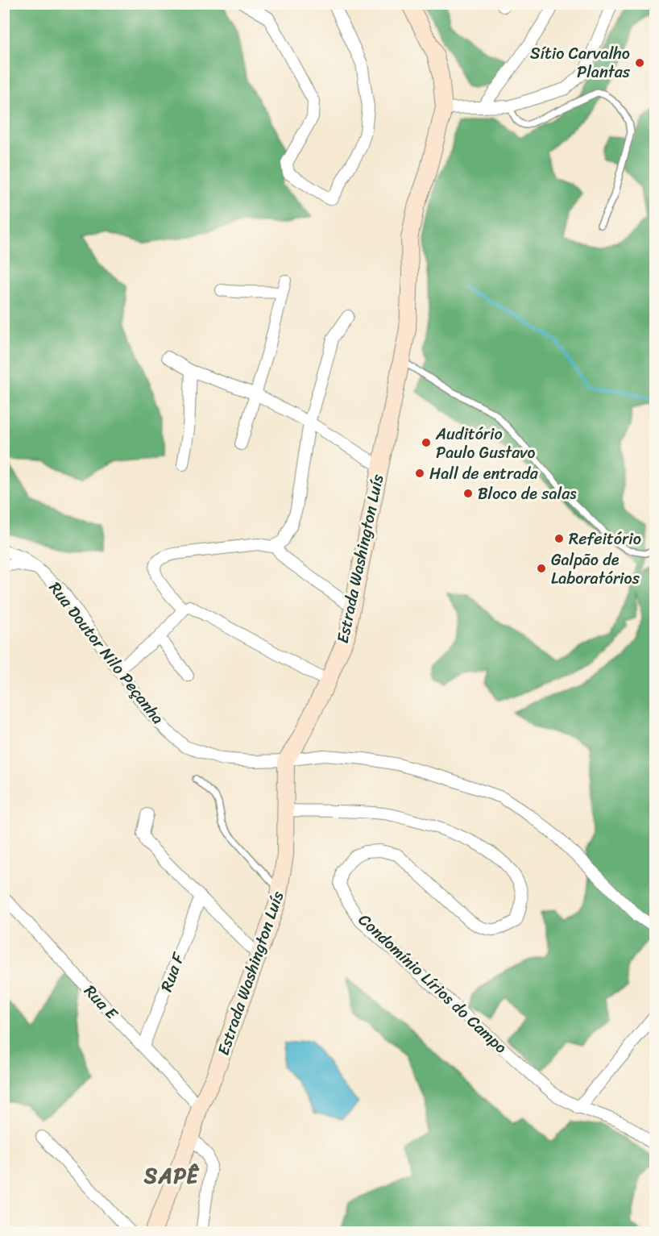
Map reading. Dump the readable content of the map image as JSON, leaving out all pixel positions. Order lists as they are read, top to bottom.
{
  "streets": {
    "street": [
      "Estrada Washington Luís",
      "Rua Doutor Nilo Peçanha",
      "Rua F",
      "Condomínio Lírios do Campo",
      "Rua E"
    ]
  },
  "crossings": [
    ["Estrada Washington Luís", "Rua Doutor Nilo Peçanha"],
    ["Estrada Washington Luís", "Condomínio Lírios do Campo"],
    ["Estrada Washington Luís", "Rua E"],
    ["Rua F", "Rua E"]
  ],
  "districts": ["SAPÊ"],
  "places": [
    "Sítio Carvalho Plantas",
    "Auditório Paulo Gustavo",
    "Hall de entrada",
    "Bloco de salas",
    "Refeitório",
    "Galpão de Laboratórios"
  ]
}
